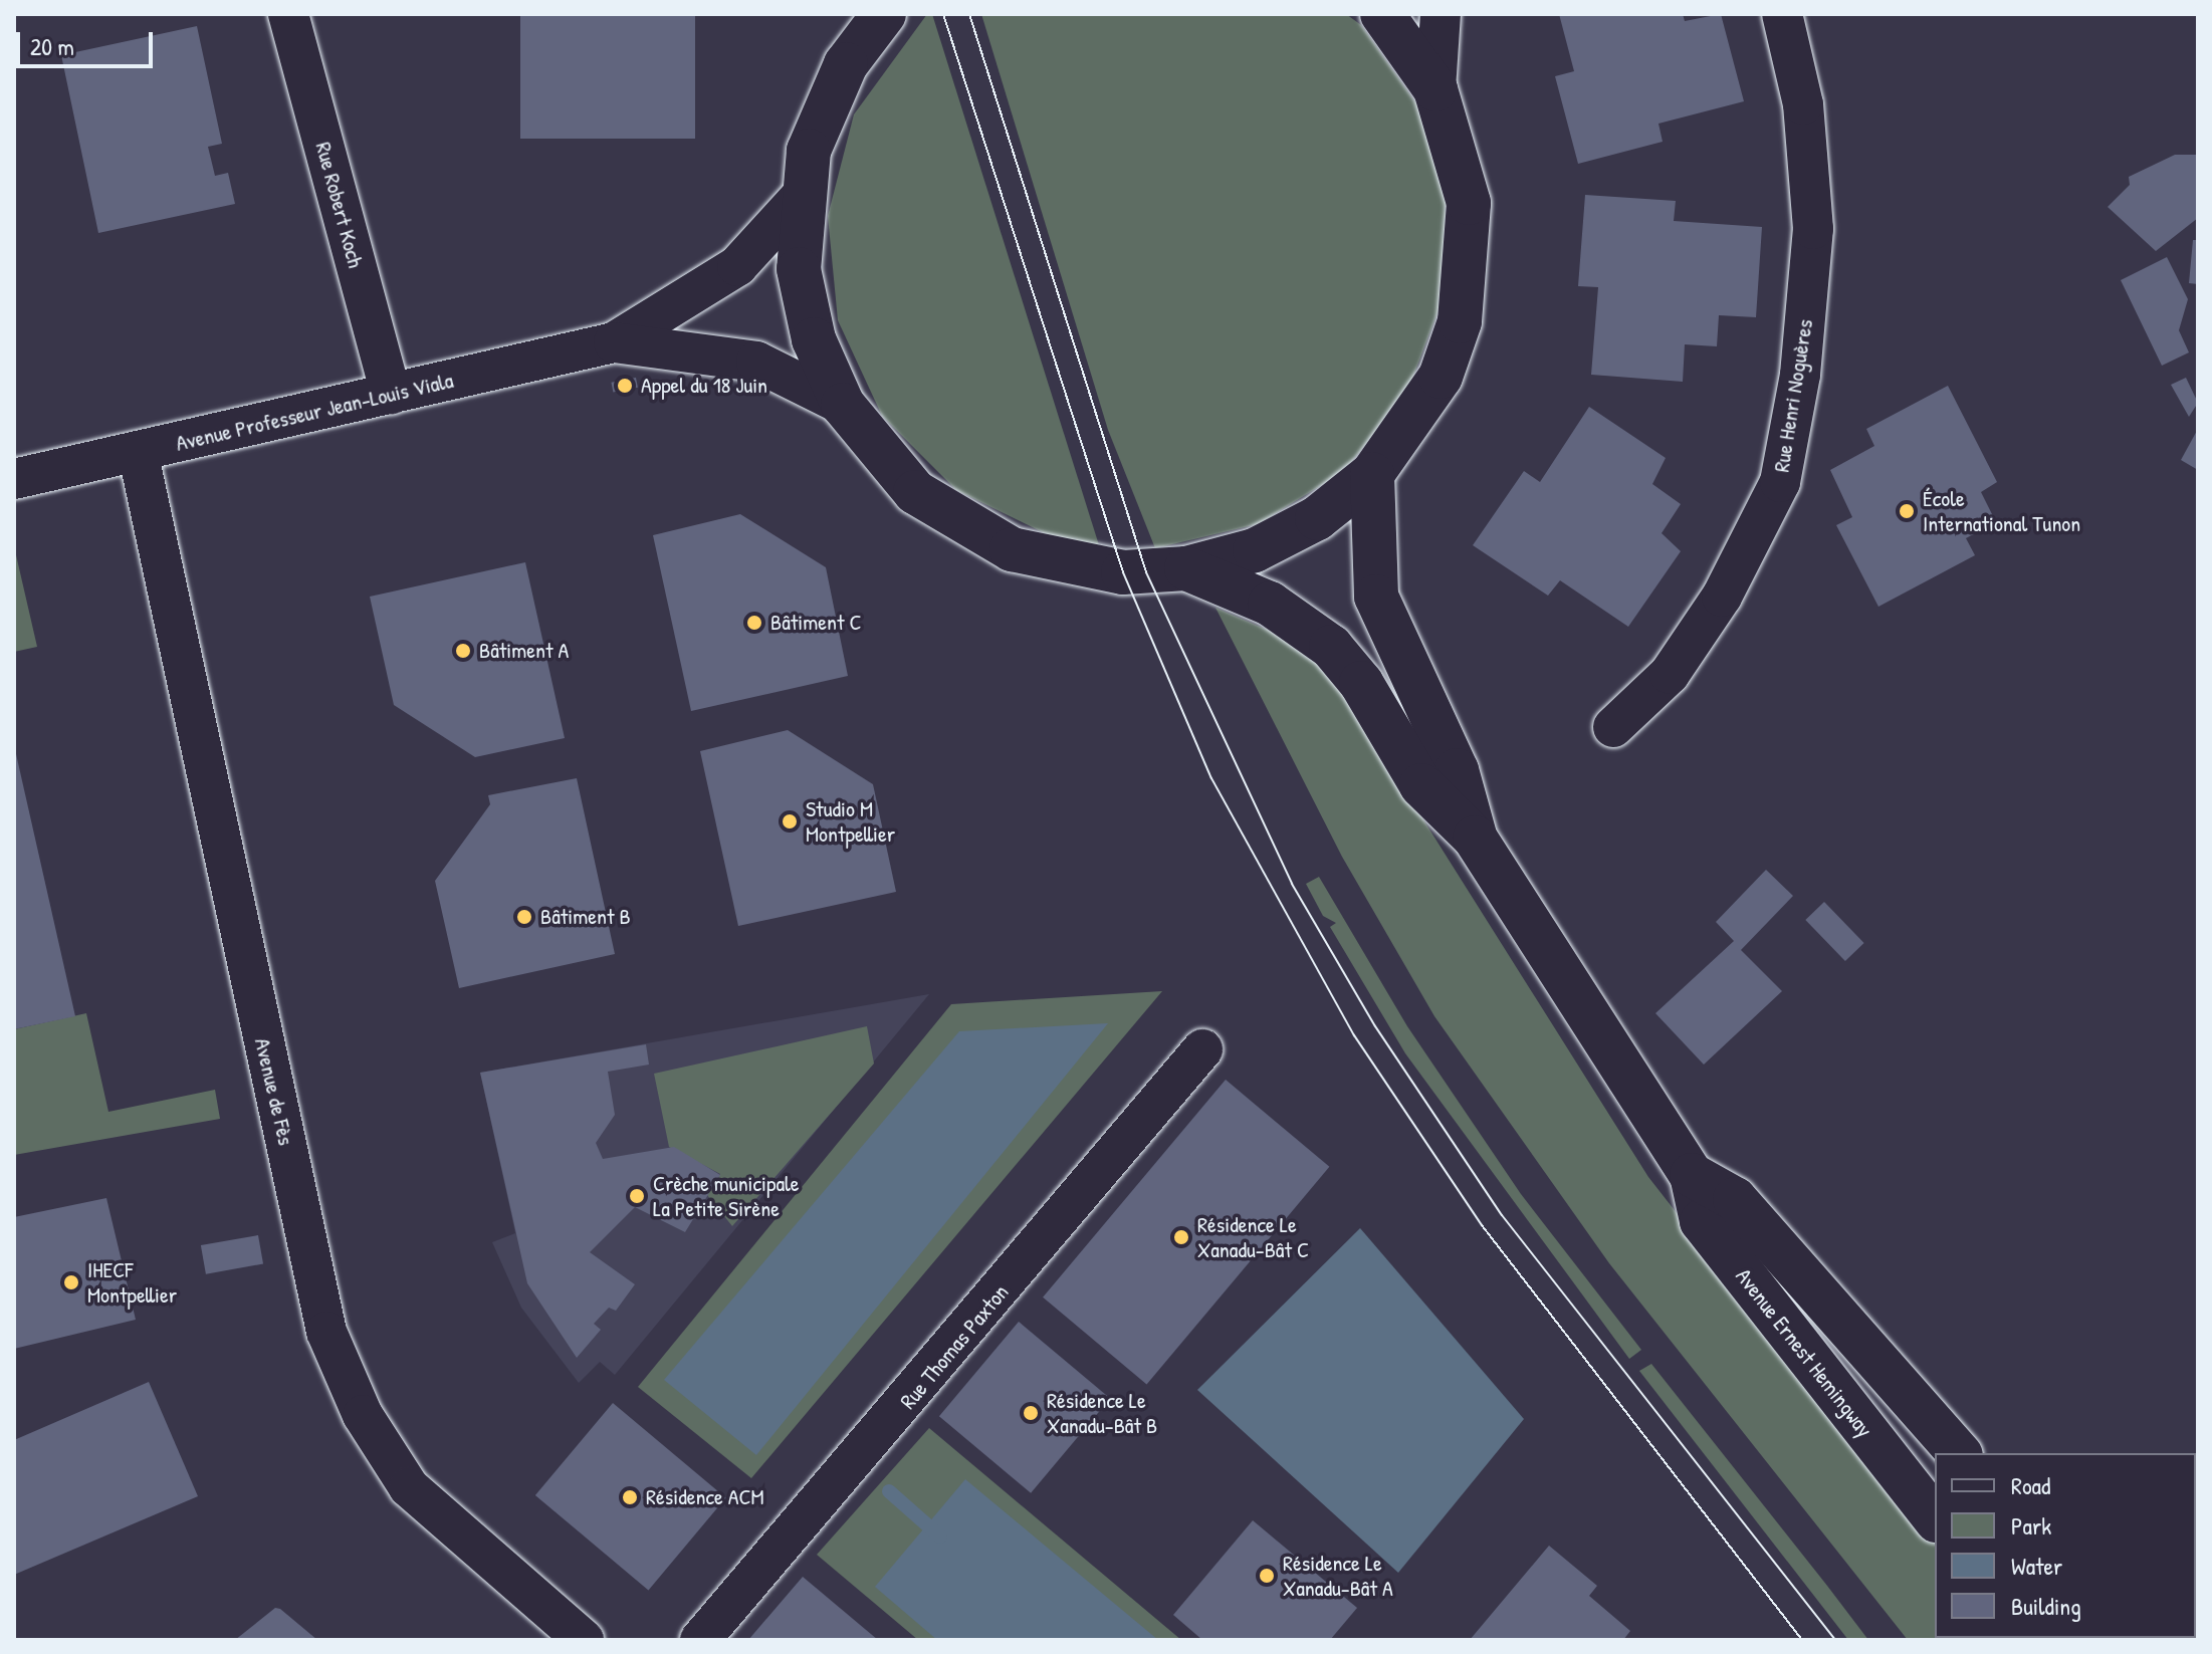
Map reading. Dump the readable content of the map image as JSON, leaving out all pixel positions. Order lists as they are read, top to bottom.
{
  "streets": {
    "main road": ["Avenue Ernest Hemingway"],
    "street": [
      "Rue Robert Koch",
      "Rue Henri Noguères",
      "Avenue Professeur Jean-Louis Viala",
      "Avenue de Fès",
      "Rue Thomas Paxton"
    ]
  },
  "crossings": [
    ["Rue Robert Koch", "Avenue Professeur Jean-Louis Viala"],
    ["Avenue Professeur Jean-Louis Viala", "Avenue de Fès"]
  ],
  "places": [
    "Appel du 18 Juin",
    "École International Tunon",
    "Bâtiment C",
    "Bâtiment A",
    "Studio M Montpellier",
    "Bâtiment B",
    "Crèche municipale La Petite Sirène",
    "Résidence Le Xanadu-Bât C",
    "IHECF Montpellier",
    "Résidence Le Xanadu-Bât B",
    "Résidence ACM",
    "Résidence Le Xanadu-Bât A"
  ],
  "legend": [
    "Road",
    "Park",
    "Water",
    "Building"
  ],
  "scale_bar": "20 m"
}
